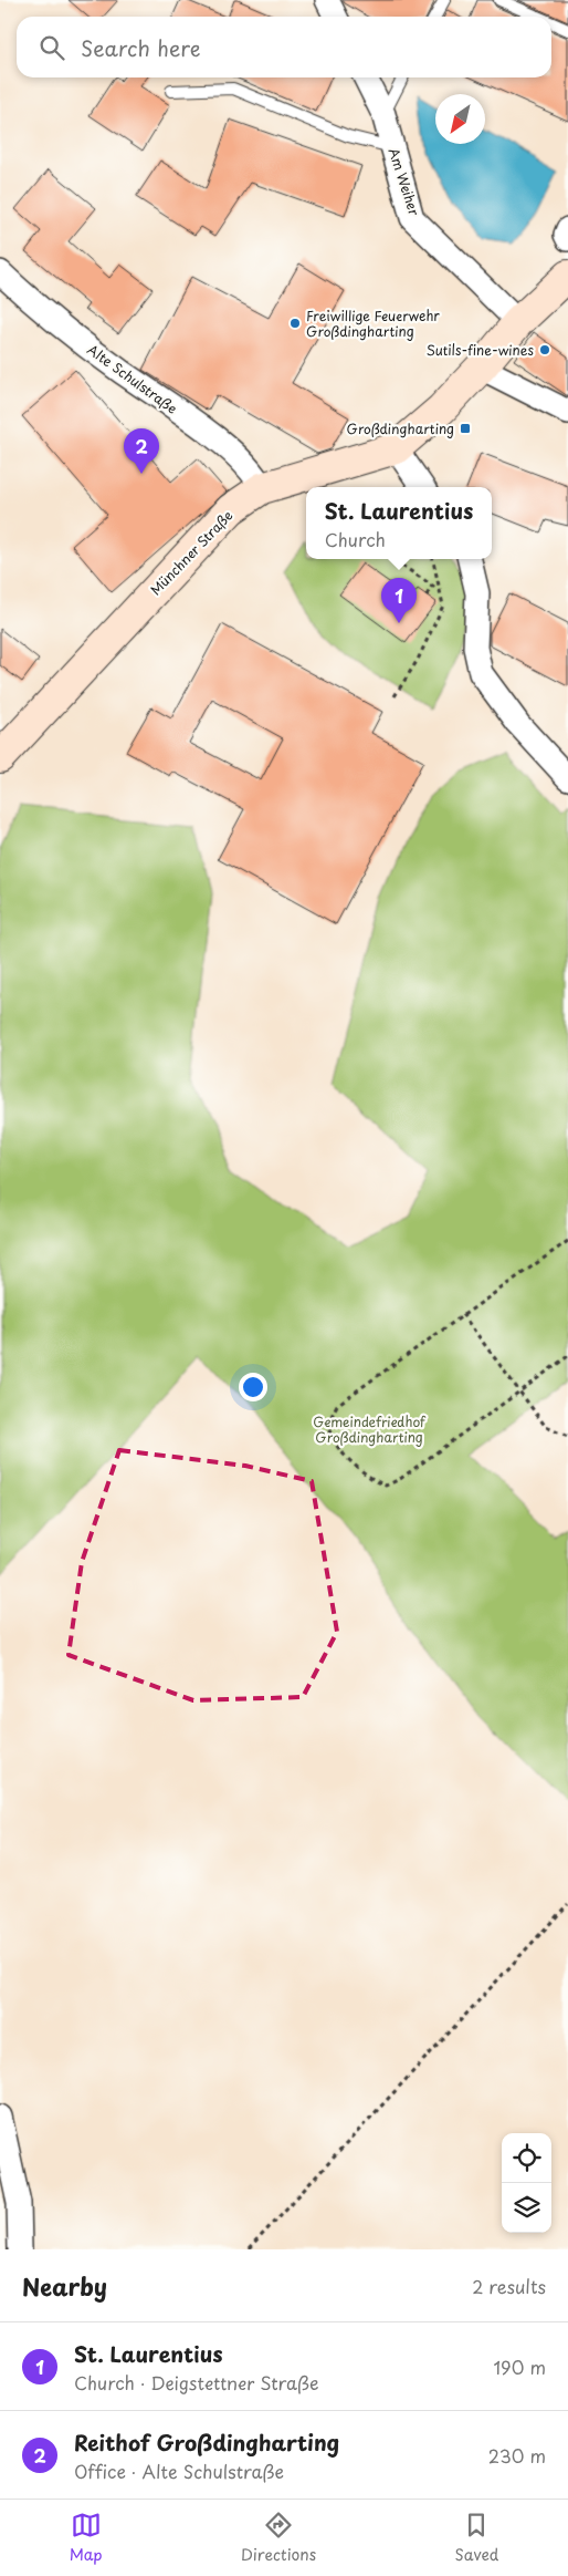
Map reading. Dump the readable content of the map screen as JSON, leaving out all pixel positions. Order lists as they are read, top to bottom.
{
  "streets": {
    "street": ["Am Weiher", "Alte Schulstraße", "Münchner Straße"]
  },
  "crossings": [
    ["Am Weiher", "Münchner Straße"],
    ["Alte Schulstraße", "Münchner Straße"]
  ],
  "parks": ["Gemeindefriedhof Großdingharting"],
  "places": {
    "other": ["Freiwillige Feuerwehr Großdingharting", "Sutils-fine-wines"],
    "transit": ["Großdingharting"]
  },
  "north": "bottom left",
  "page": {
    "search": "Search here",
    "pins": ["2", "1"],
    "popup": ["St. Laurentius", "Church"],
    "heading": ["Nearby", "2 results"],
    "list": [
      {
        "mark": "1",
        "name": "St. Laurentius",
        "note": "Church · Deigstettner Straße",
        "value": "190 m"
      },
      {
        "mark": "2",
        "name": "Reithof Großdingharting",
        "note": "Office · Alte Schulstraße",
        "value": "230 m"
      }
    ],
    "nav": ["Map", "Directions", "Saved"]
  }
}
